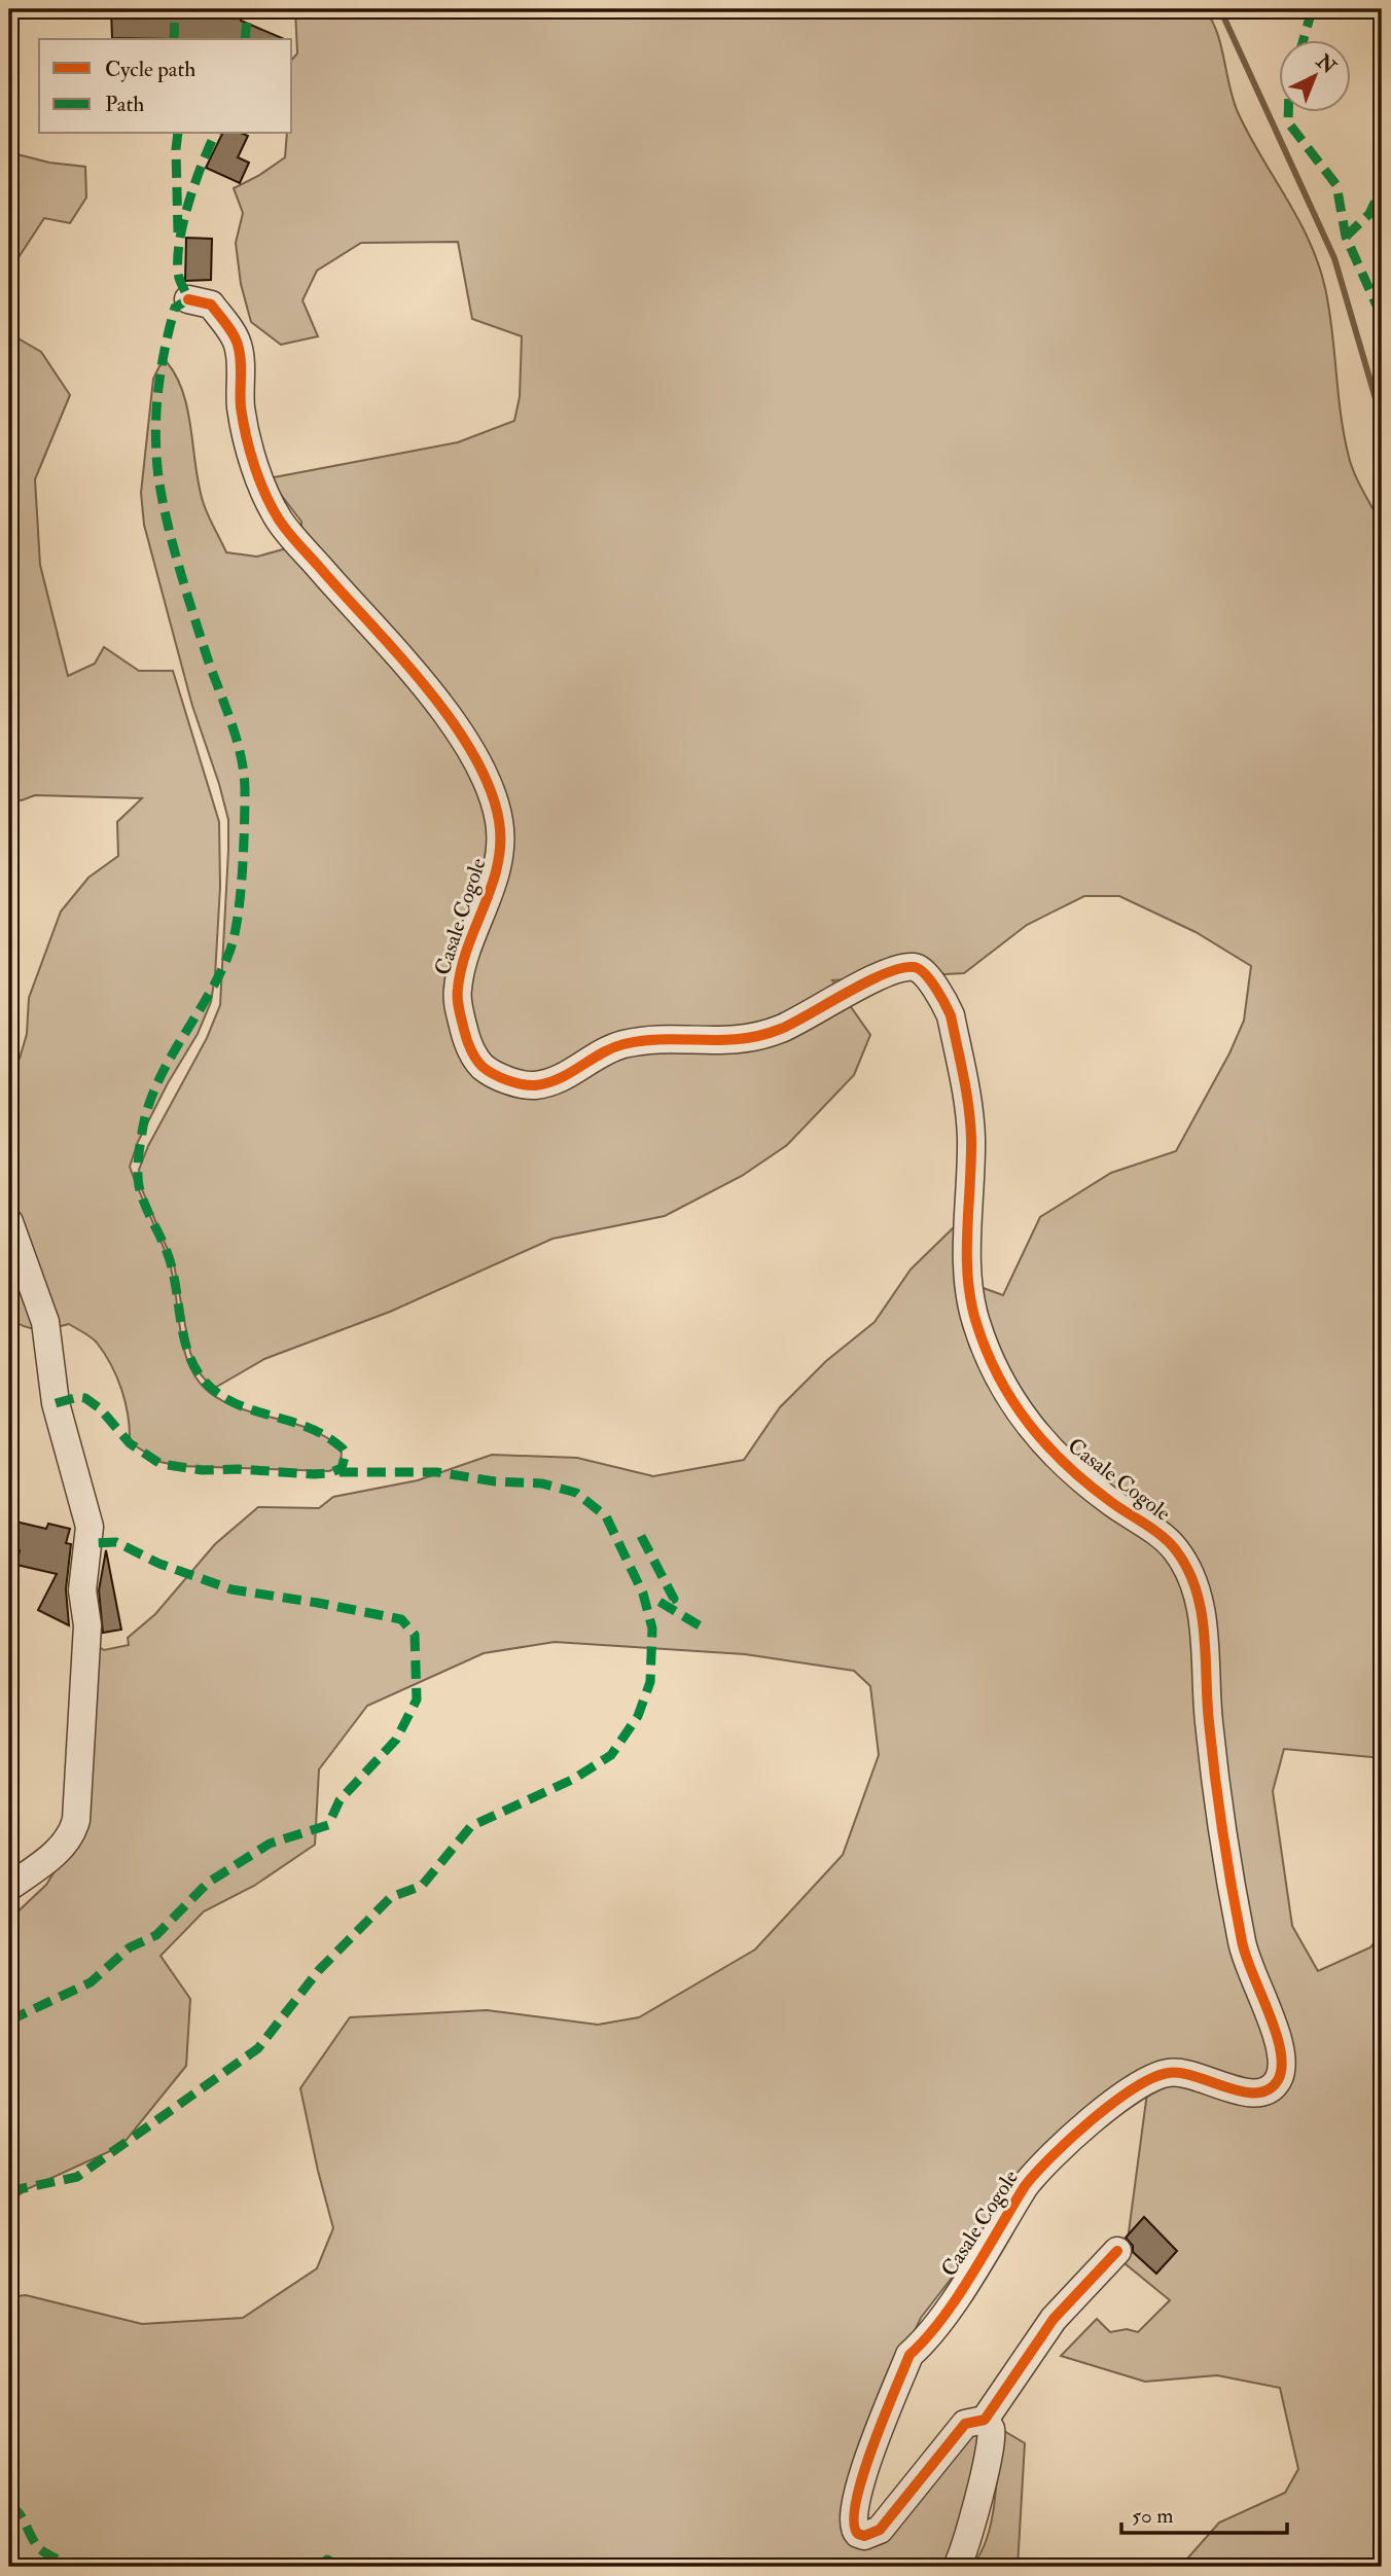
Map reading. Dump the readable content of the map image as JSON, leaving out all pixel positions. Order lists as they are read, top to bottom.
{
  "streets": {
    "street": ["Casale Cogole"]
  },
  "legend": ["Cycle path", "Path"],
  "scale_bar": "50 m",
  "north": "top right"
}
